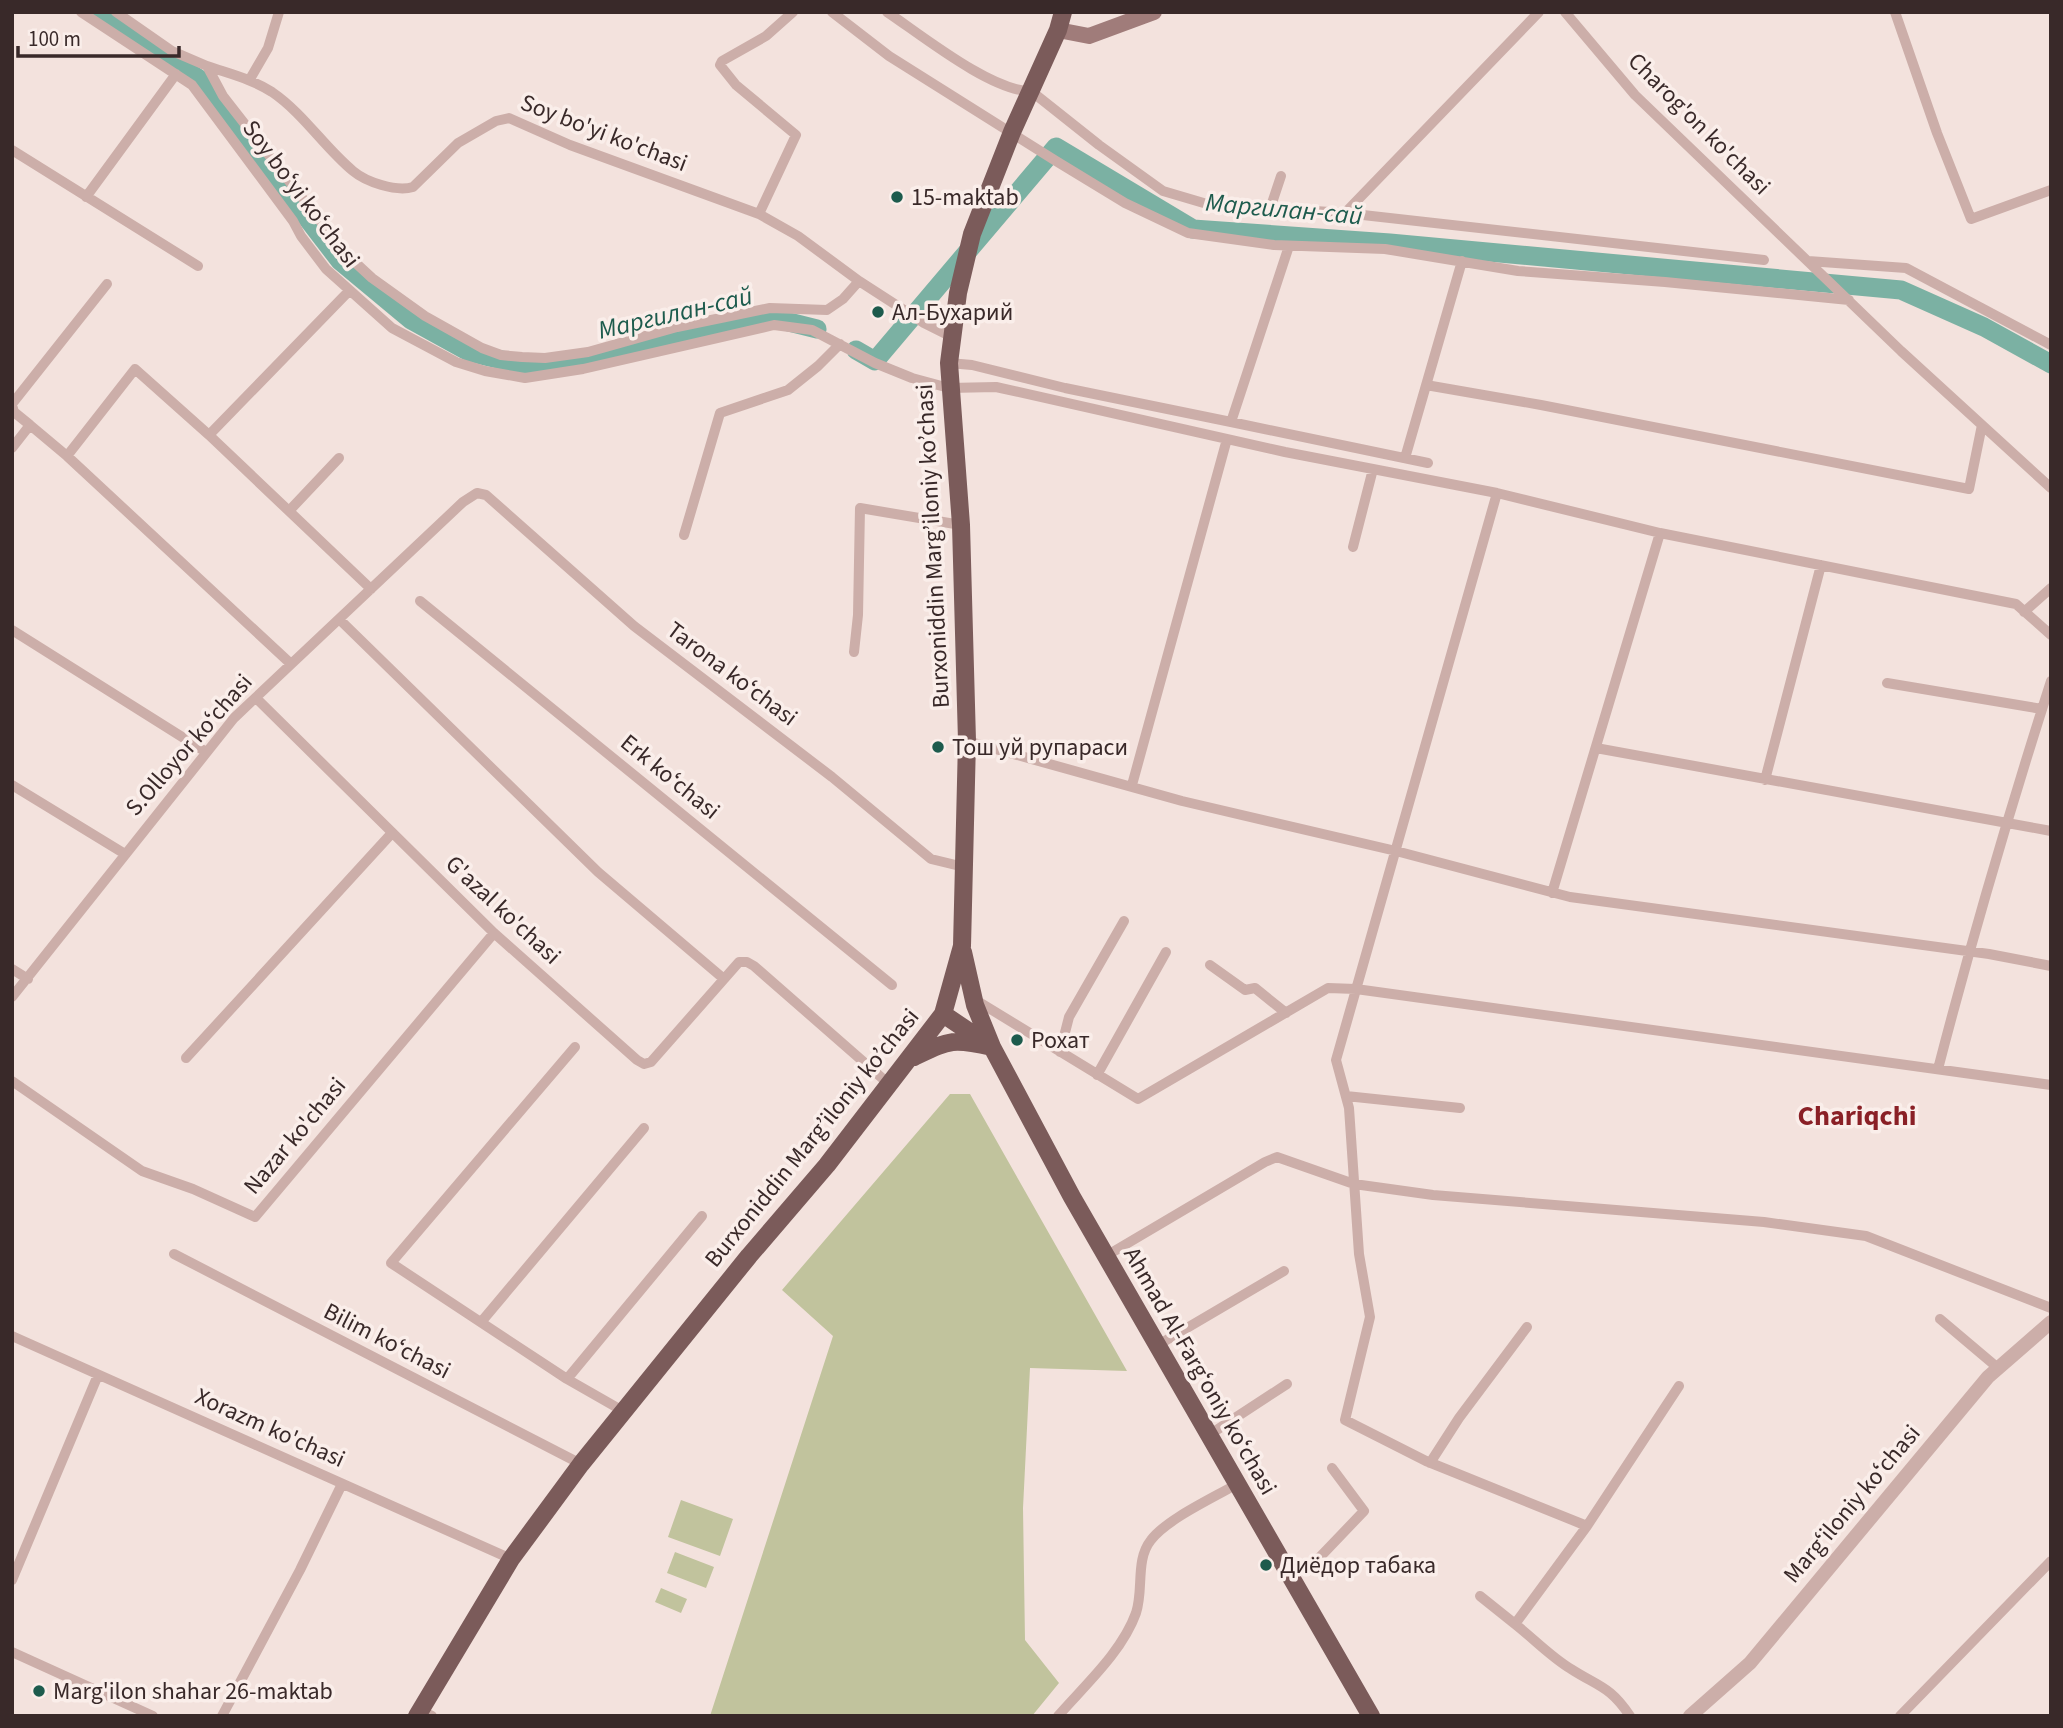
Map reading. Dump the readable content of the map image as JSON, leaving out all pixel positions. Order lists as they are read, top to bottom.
{
  "streets": {
    "main road": ["Burxoniddin Marg’iloniy ko’chasi", "Ahmad Al-Fargʻoniy koʻchasi"],
    "street": [
      "Charog'on ko'chasi",
      "Soy bo'yi ko'chasi",
      "Soy boʻyi koʻchasi",
      "Tarona koʻchasi",
      "S.Olloyor koʻchasi",
      "Erk koʻchasi",
      "G'azal ko'chasi",
      "Nazar ko'chasi",
      "Bilim koʻchasi",
      "Xorazm ko'chasi",
      "Margʻiloniy koʻchasi"
    ]
  },
  "crossings": [
    ["Soy bo'yi ko'chasi", "Soy boʻyi koʻchasi"],
    ["Soy boʻyi koʻchasi", "Burxoniddin Marg’iloniy ko’chasi"],
    ["Burxoniddin Marg’iloniy ko’chasi", "Tarona koʻchasi"],
    ["Burxoniddin Marg’iloniy ko’chasi", "G'azal ko'chasi"],
    ["Burxoniddin Marg’iloniy ko’chasi", "Bilim koʻchasi"],
    ["Burxoniddin Marg’iloniy ko’chasi", "Ahmad Al-Fargʻoniy koʻchasi"],
    ["Burxoniddin Marg’iloniy ko’chasi", "Xorazm ko'chasi"],
    ["Tarona koʻchasi", "S.Olloyor koʻchasi"],
    ["S.Olloyor koʻchasi", "G'azal ko'chasi"],
    ["G'azal ko'chasi", "Nazar ko'chasi"]
  ],
  "districts": ["Chariqchi"],
  "water": ["Маргилан-сай"],
  "places": [
    "15-maktab",
    "Ал-Бухарий",
    "Тош уй рупараси",
    "Рохат",
    "Диёдор табака",
    "Marg'ilon shahar 26-maktab"
  ],
  "scale_bar": "100 m"
}
